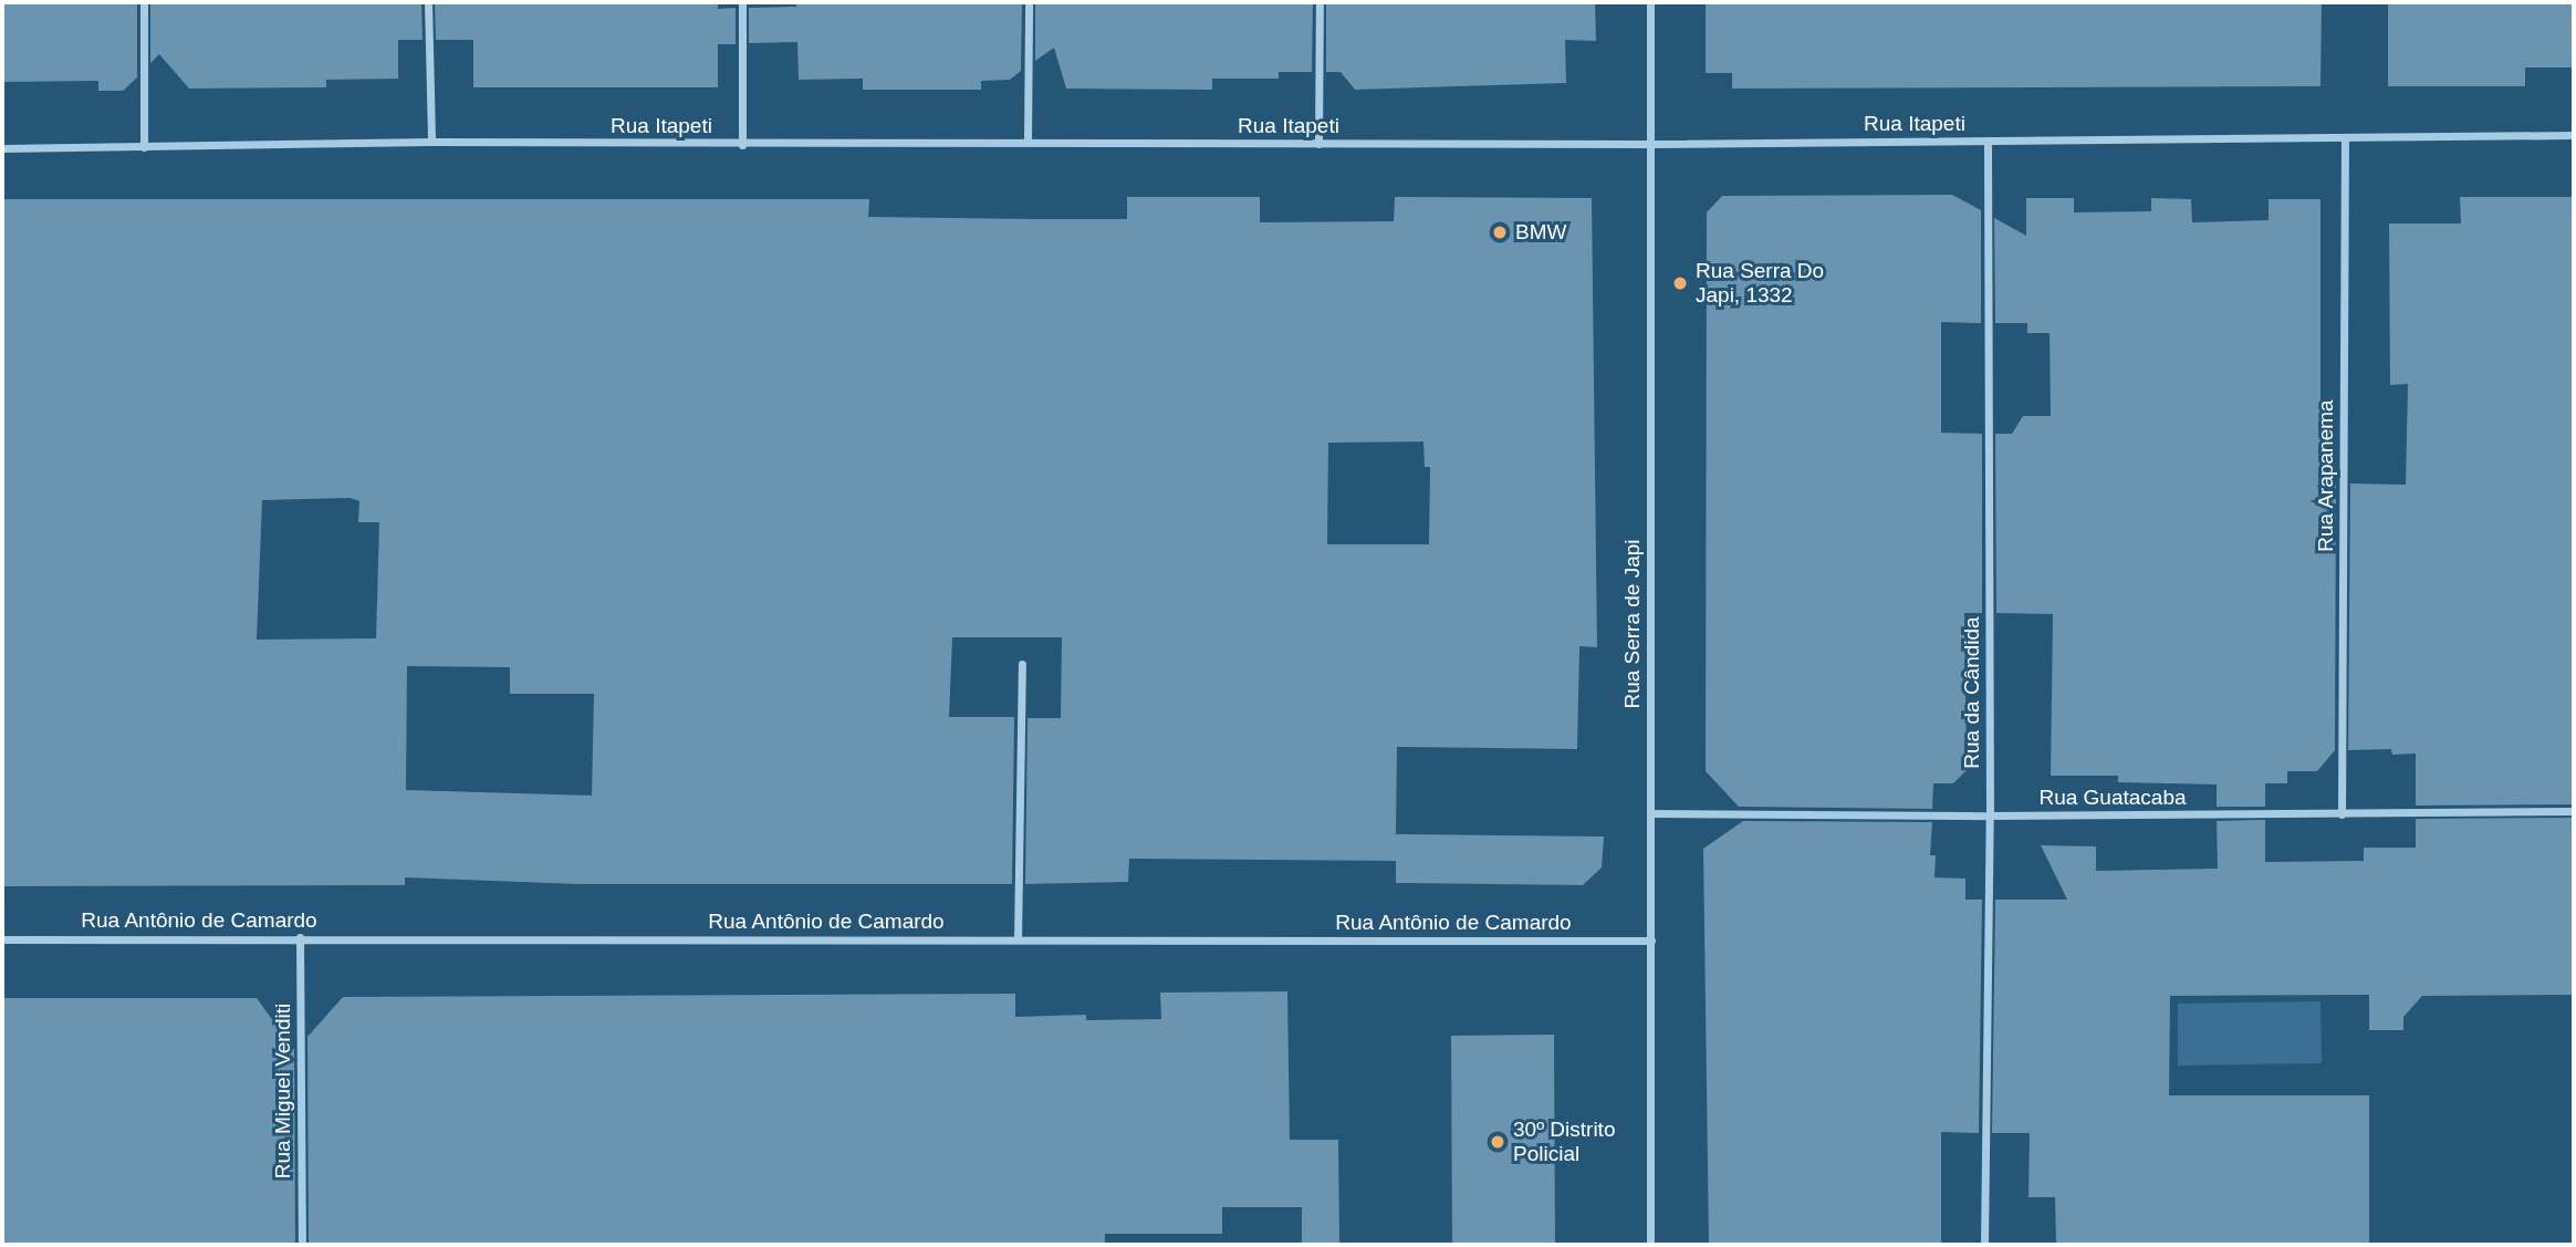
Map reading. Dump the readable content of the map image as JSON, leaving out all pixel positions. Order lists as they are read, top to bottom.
{
  "streets": {
    "street": [
      "Rua Itapeti",
      "Rua Arapanema",
      "Rua Serra de Japi",
      "Rua da Cândida",
      "Rua Guatacaba",
      "Rua Antônio de Camardo",
      "Rua Miguel Venditi"
    ]
  },
  "crossings": [
    ["Rua Itapeti", "Rua Arapanema"],
    ["Rua Itapeti", "Rua Serra de Japi"],
    ["Rua Itapeti", "Rua da Cândida"],
    ["Rua Arapanema", "Rua Guatacaba"],
    ["Rua Serra de Japi", "Rua Guatacaba"],
    ["Rua Serra de Japi", "Rua Antônio de Camardo"],
    ["Rua da Cândida", "Rua Guatacaba"],
    ["Rua Antônio de Camardo", "Rua Miguel Venditi"]
  ],
  "places": ["BMW", "Rua Serra Do Japi, 1332", "30º Distrito Policial"]
}
